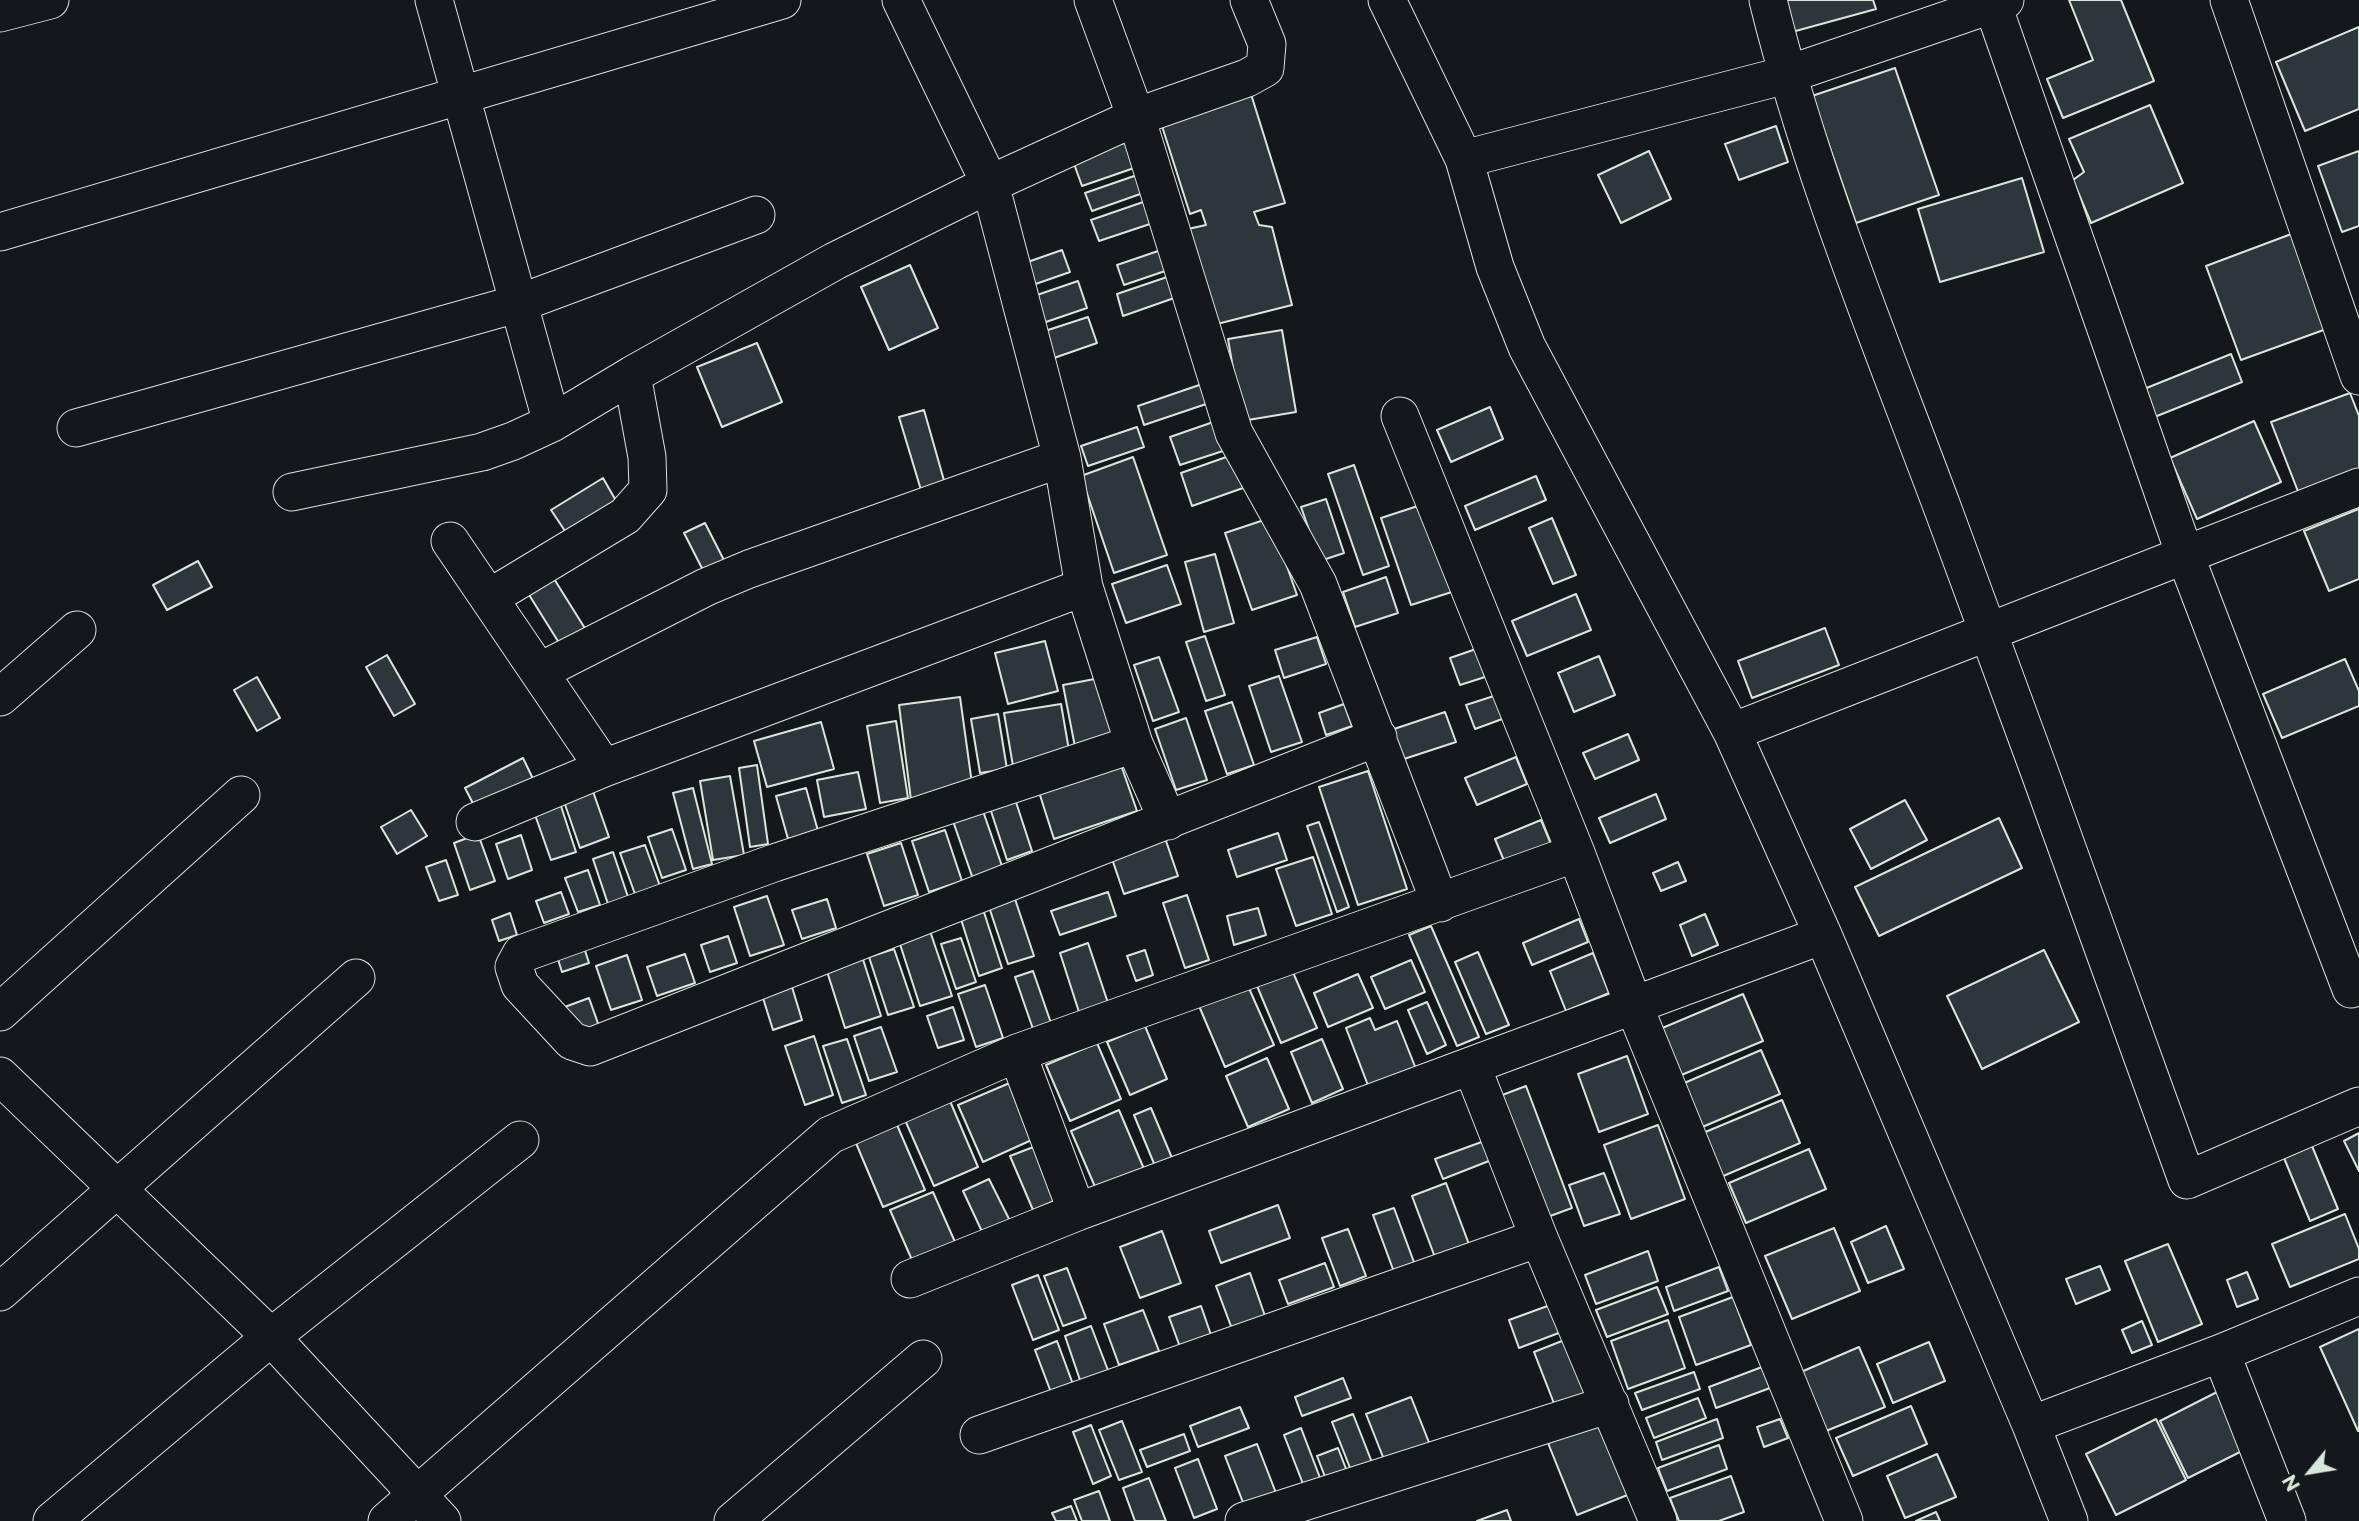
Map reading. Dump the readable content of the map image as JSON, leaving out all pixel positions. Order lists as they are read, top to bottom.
{
  "north": "bottom left"
}
